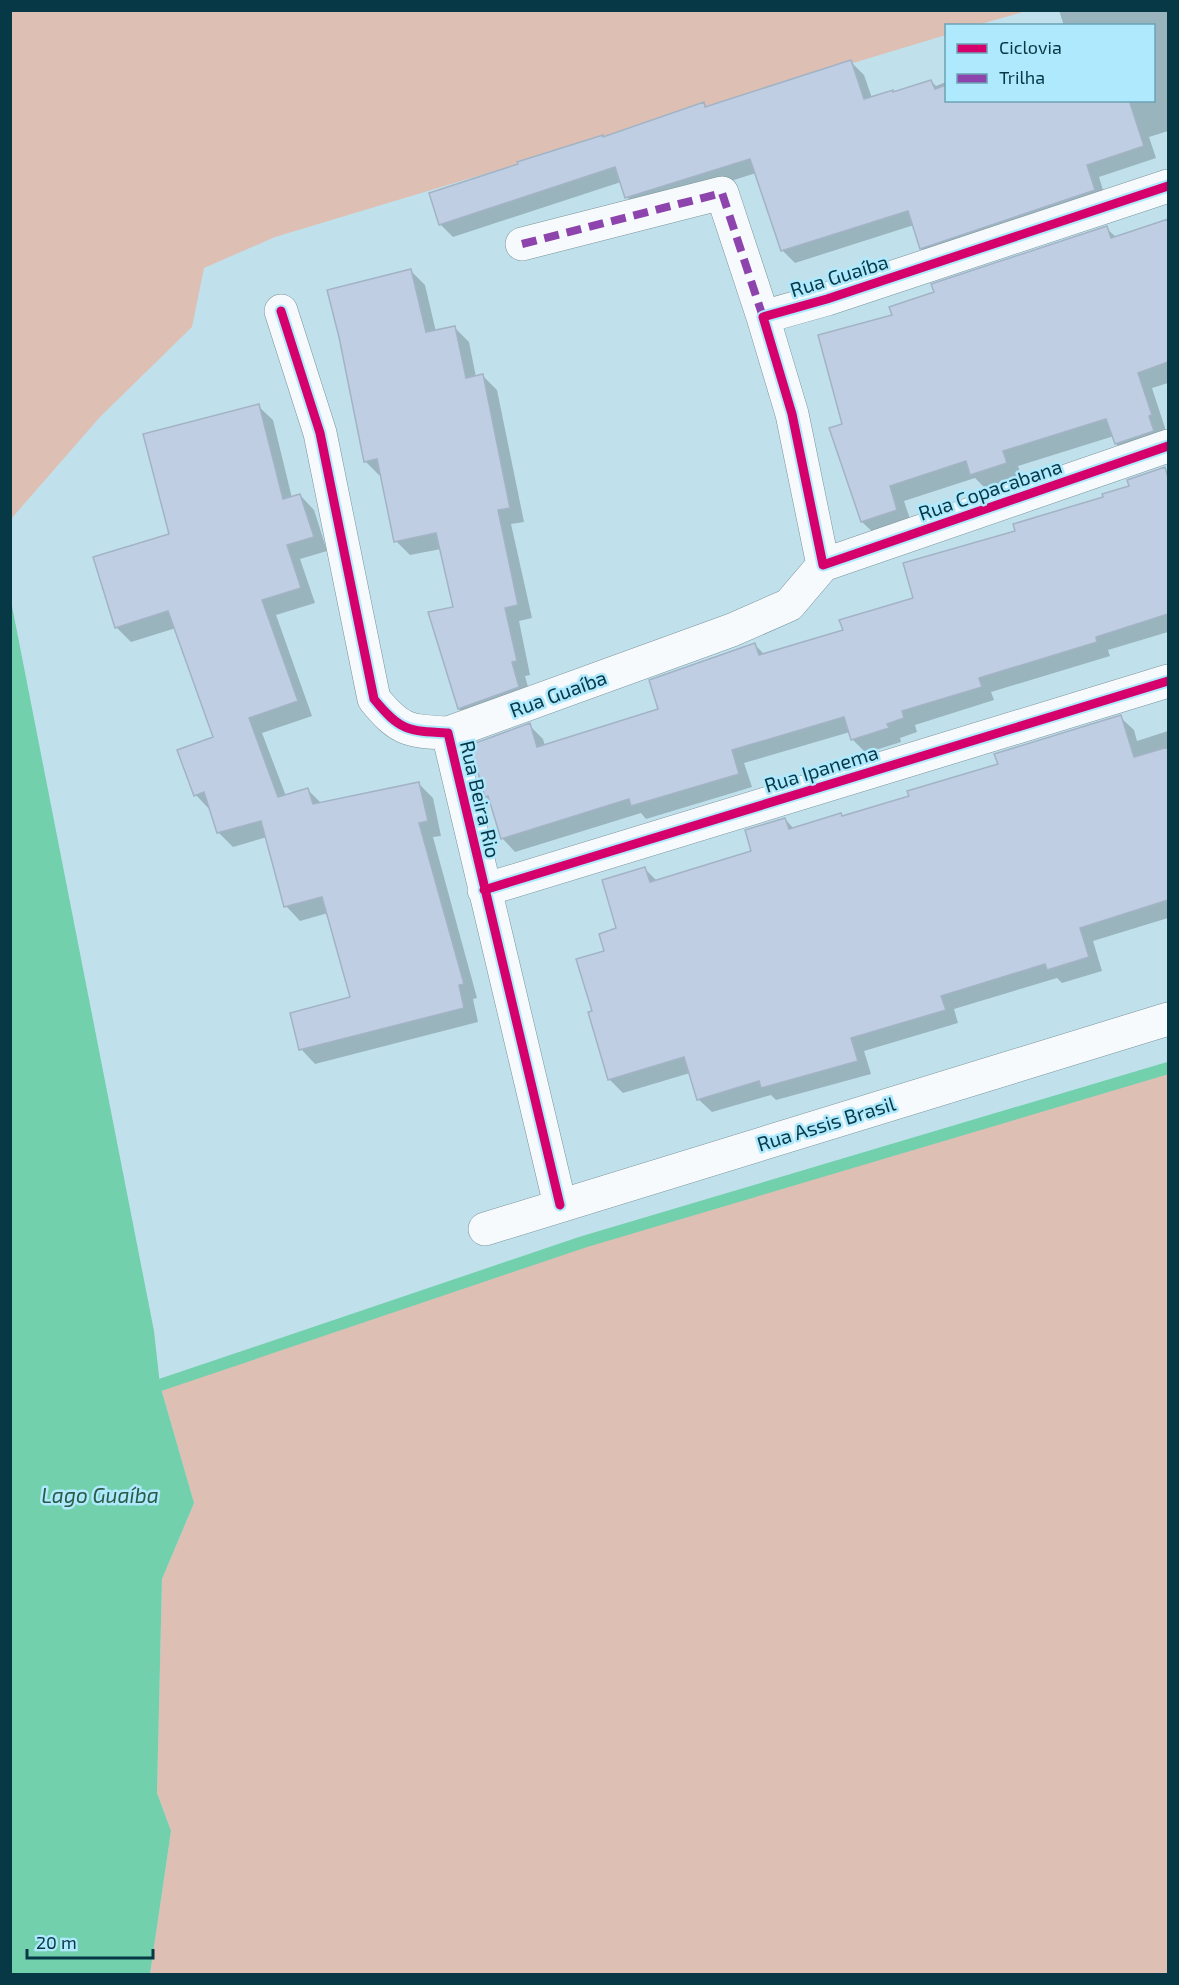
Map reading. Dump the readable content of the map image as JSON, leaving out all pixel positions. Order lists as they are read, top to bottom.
{
  "streets": {
    "street": [
      "Rua Guaíba",
      "Rua Copacabana",
      "Rua Ipanema",
      "Rua Beira Rio",
      "Rua Assis Brasil"
    ]
  },
  "crossings": [
    ["Rua Guaíba", "Rua Copacabana"],
    ["Rua Guaíba", "Rua Beira Rio"],
    ["Rua Ipanema", "Rua Beira Rio"],
    ["Rua Beira Rio", "Rua Assis Brasil"]
  ],
  "water": ["Lago Guaíba"],
  "legend": ["Ciclovia", "Trilha"],
  "scale_bar": "20 m"
}
